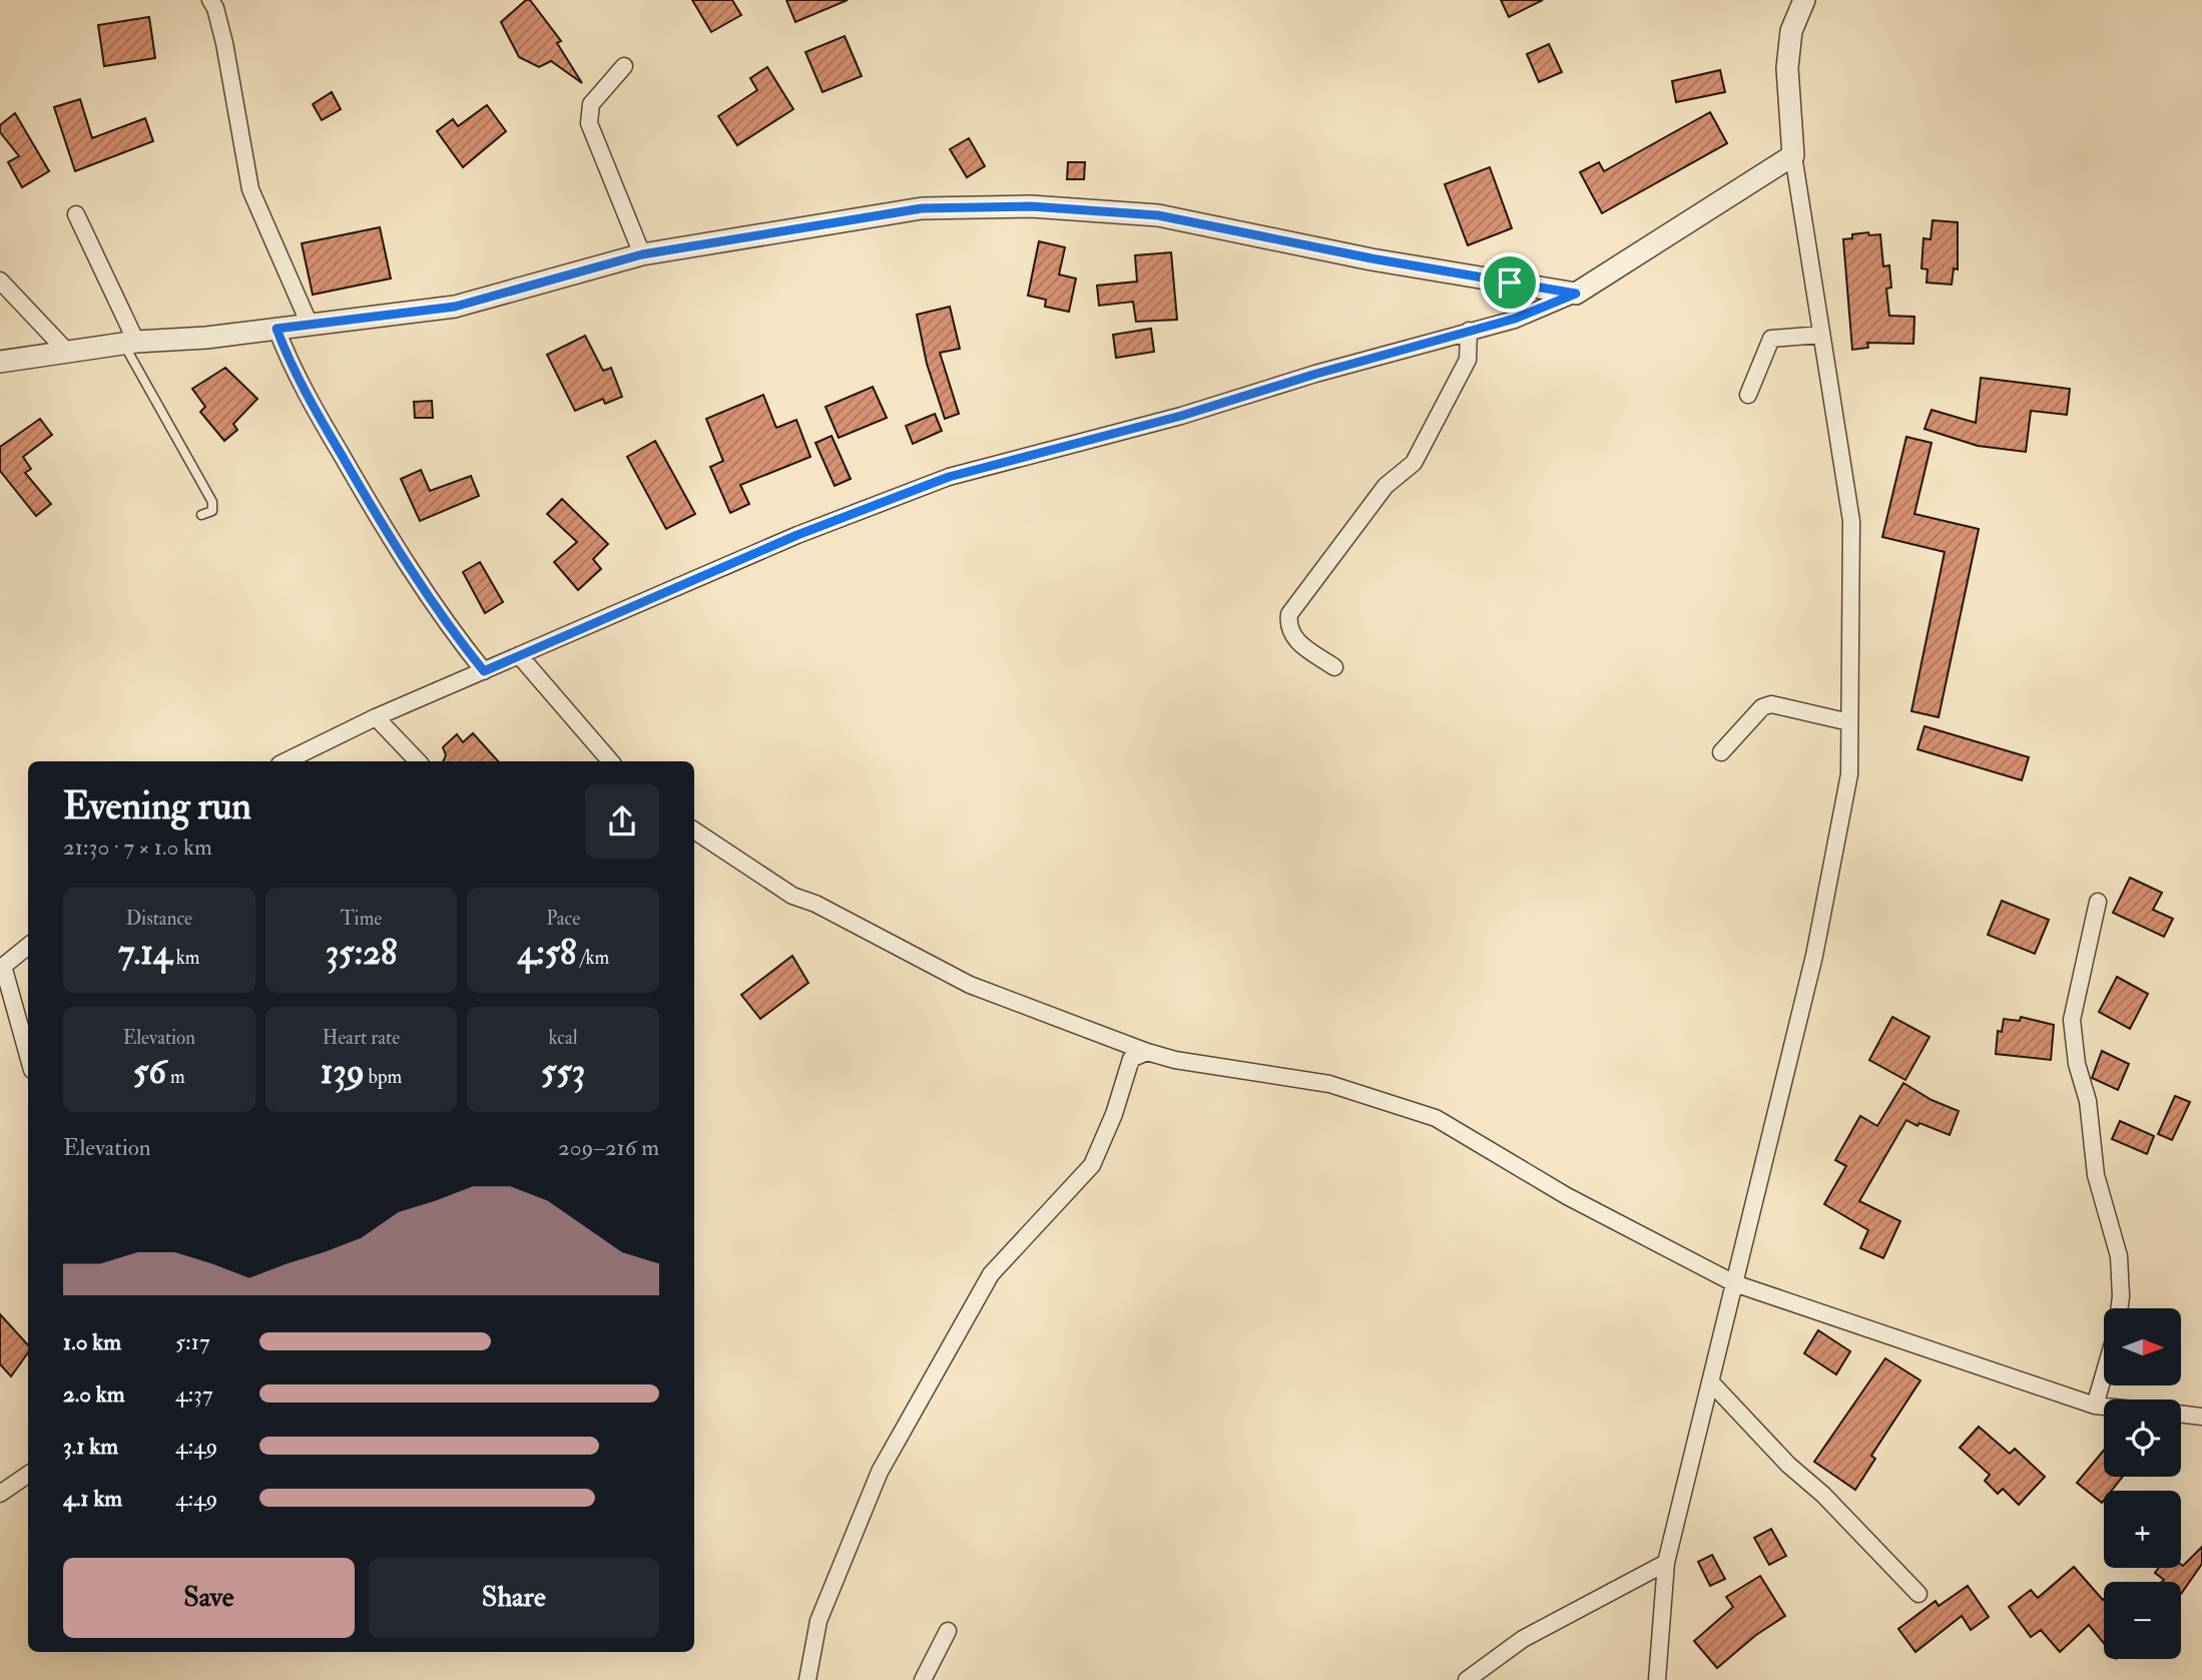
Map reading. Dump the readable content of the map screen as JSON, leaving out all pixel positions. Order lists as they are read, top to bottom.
{
  "north": "right",
  "page": {
    "heading": ["Evening run", "21:30 · 7 × 1.0 km"],
    "stats": [
      ["Distance", "7.14 km"],
      ["Time", "35:28"],
      ["Pace", "4:58 /km"],
      ["Elevation", "56 m"],
      ["Heart rate", "139 bpm"],
      ["kcal", "553"]
    ],
    "chart": ["Elevation", "209–216 m"],
    "map_buttons": ["+", "−"],
    "list": [
      {
        "name": "1.0 km",
        "note": "5:17"
      },
      {
        "name": "2.0 km",
        "note": "4:37"
      },
      {
        "name": "3.1 km",
        "note": "4:49"
      },
      {
        "name": "4.1 km",
        "note": "4:49"
      }
    ],
    "buttons": ["Save", "Share"]
  }
}
